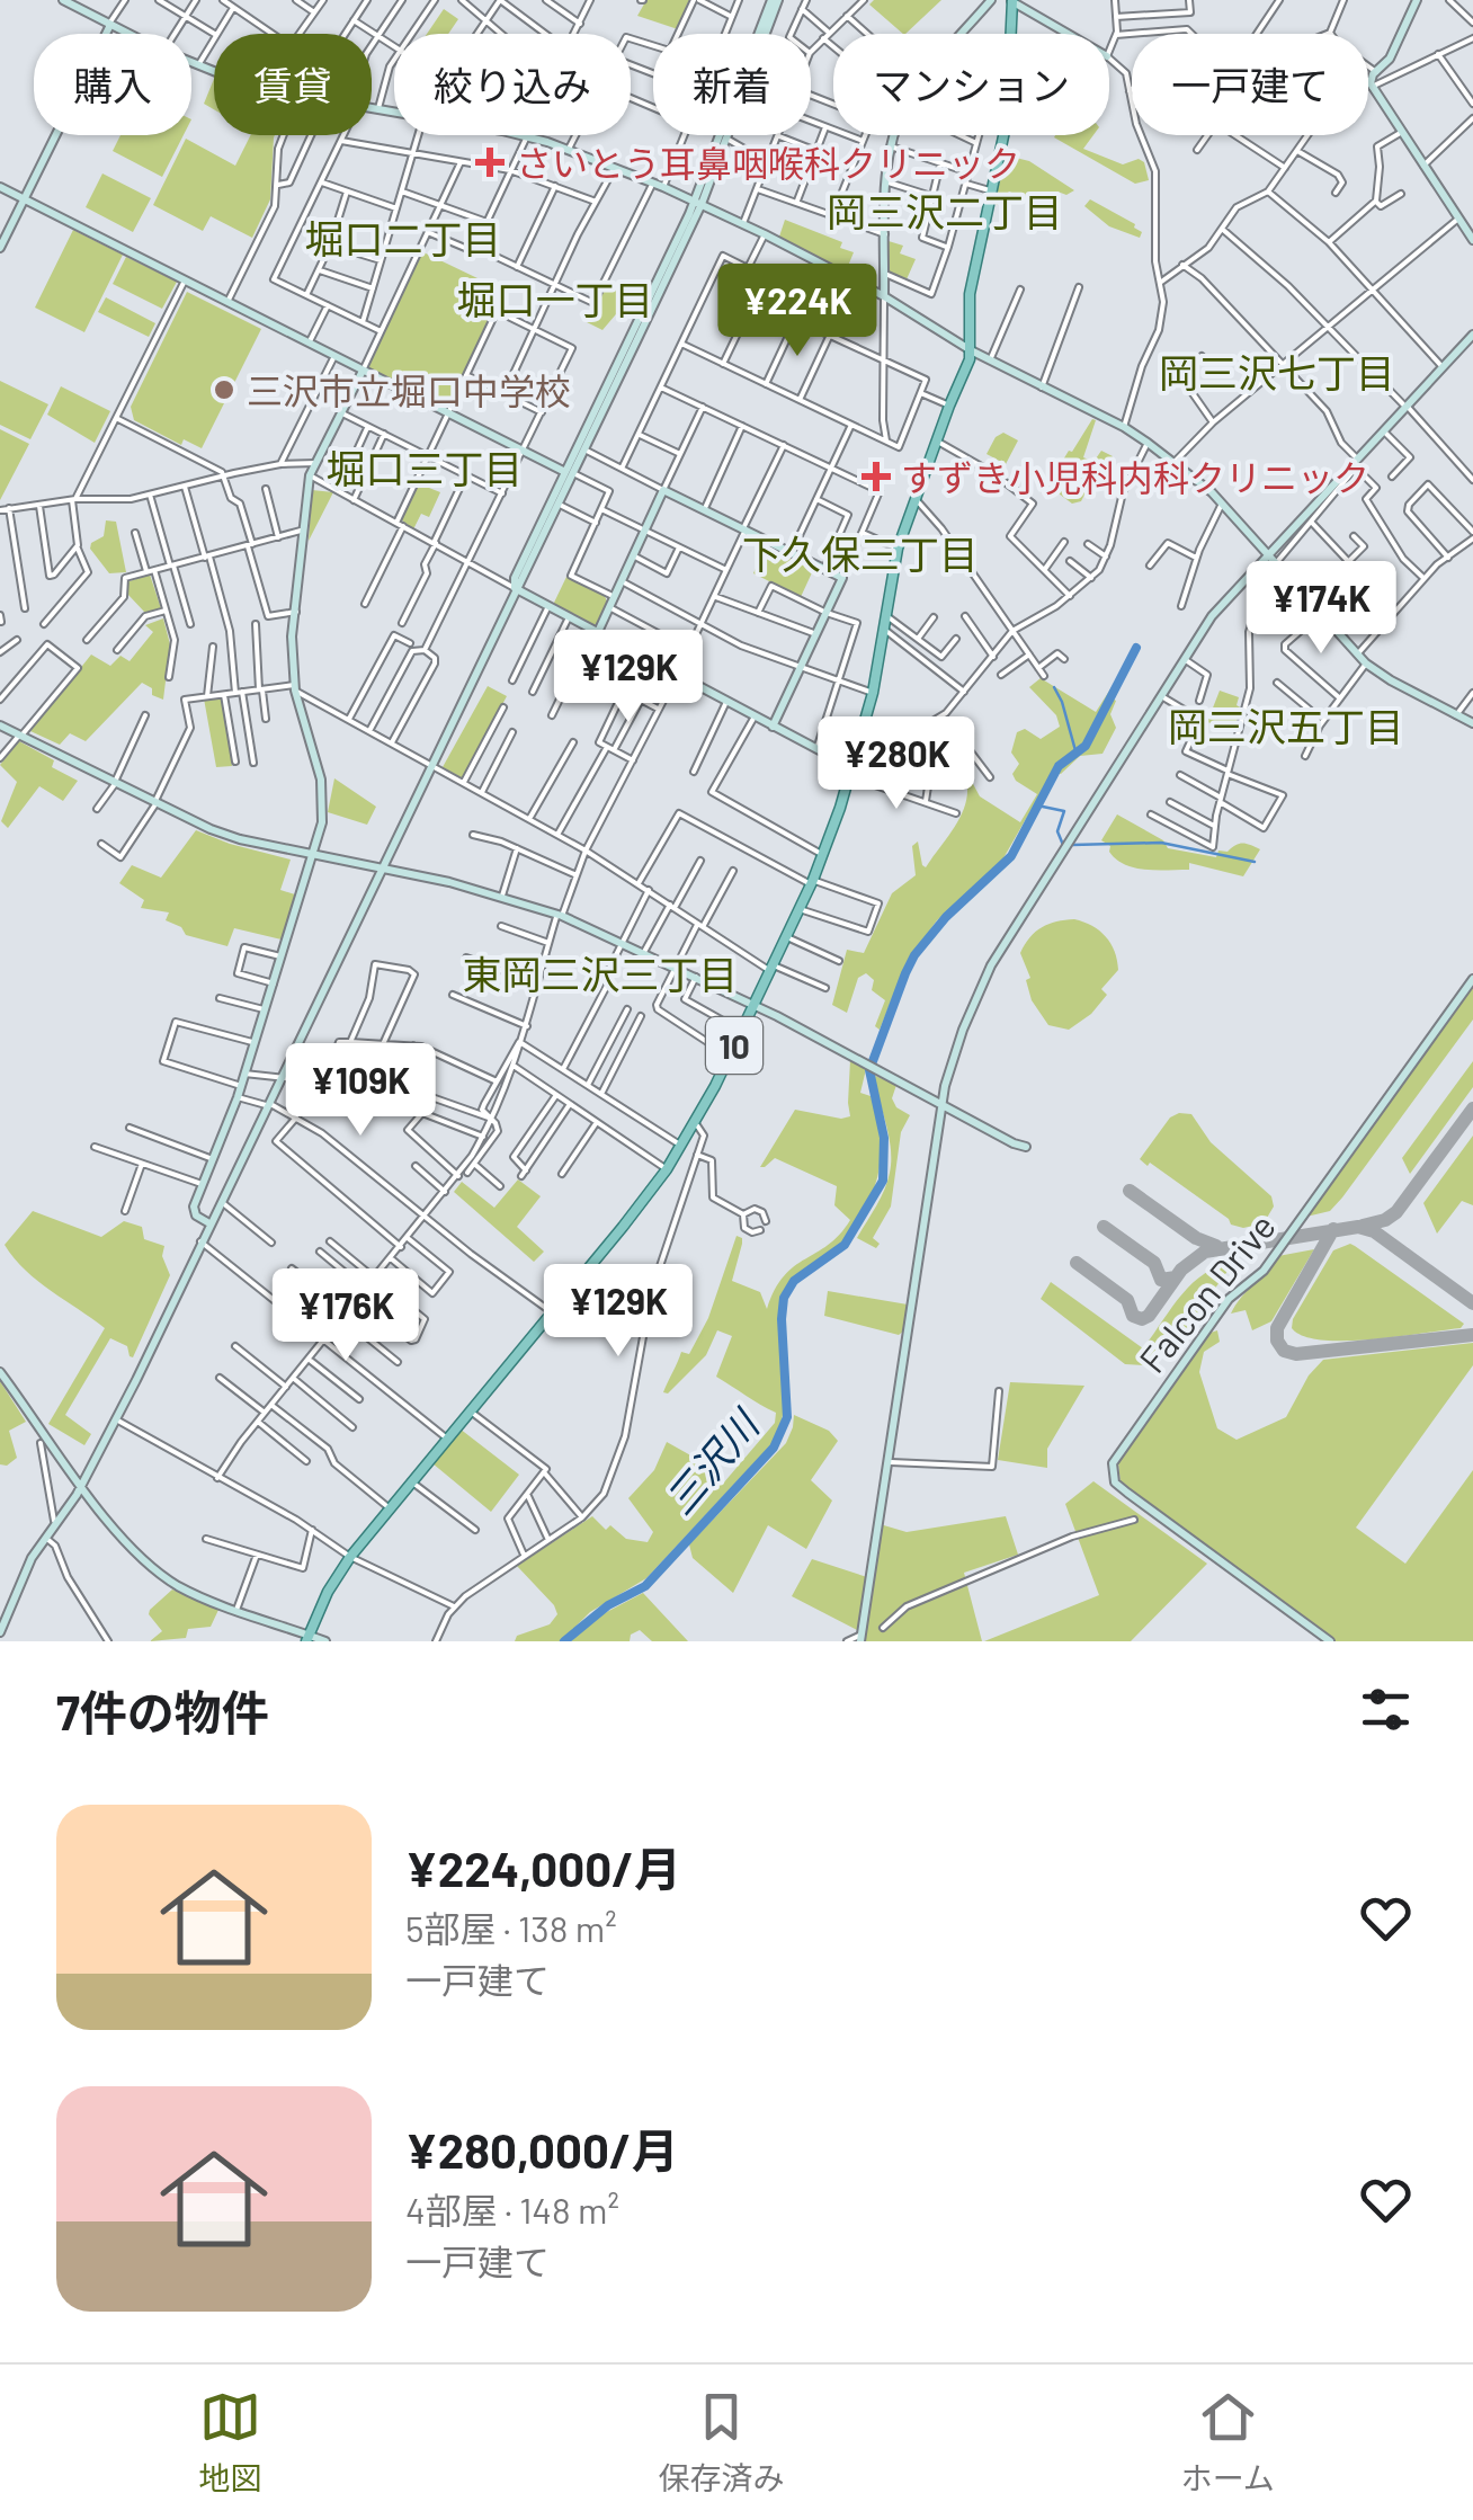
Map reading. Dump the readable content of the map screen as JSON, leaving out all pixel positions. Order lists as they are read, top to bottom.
{
  "streets": {
    "main road": ["10"],
    "street": ["Falcon Drive"]
  },
  "districts": [
    "岡三沢二丁目",
    "堀口二丁目",
    "堀口一丁目",
    "岡三沢七丁目",
    "堀口三丁目",
    "下久保三丁目",
    "岡三沢五丁目",
    "東岡三沢三丁目"
  ],
  "water": ["三沢川"],
  "places": {
    "health": ["さいとう耳鼻咽喉科クリニック", "すずき小児科内科クリニック"],
    "other": ["三沢市立堀口中学校"]
  },
  "page": {
    "chip": [
      "購入",
      "賃貸",
      "絞り込み",
      "新着",
      "マンション",
      "一戸建て"
    ],
    "price": [
      "¥224K",
      "¥174K",
      "¥129K",
      "¥280K",
      "¥109K",
      "¥129K",
      "¥176K"
    ],
    "heading": "7件の物件",
    "list": [
      {
        "name": "¥224,000/月",
        "note": "5部屋 · 138 m² · 一戸建て"
      },
      {
        "name": "¥280,000/月",
        "note": "4部屋 · 148 m² · 一戸建て"
      }
    ],
    "tabs": ["地図", "保存済み", "ホーム"]
  }
}
